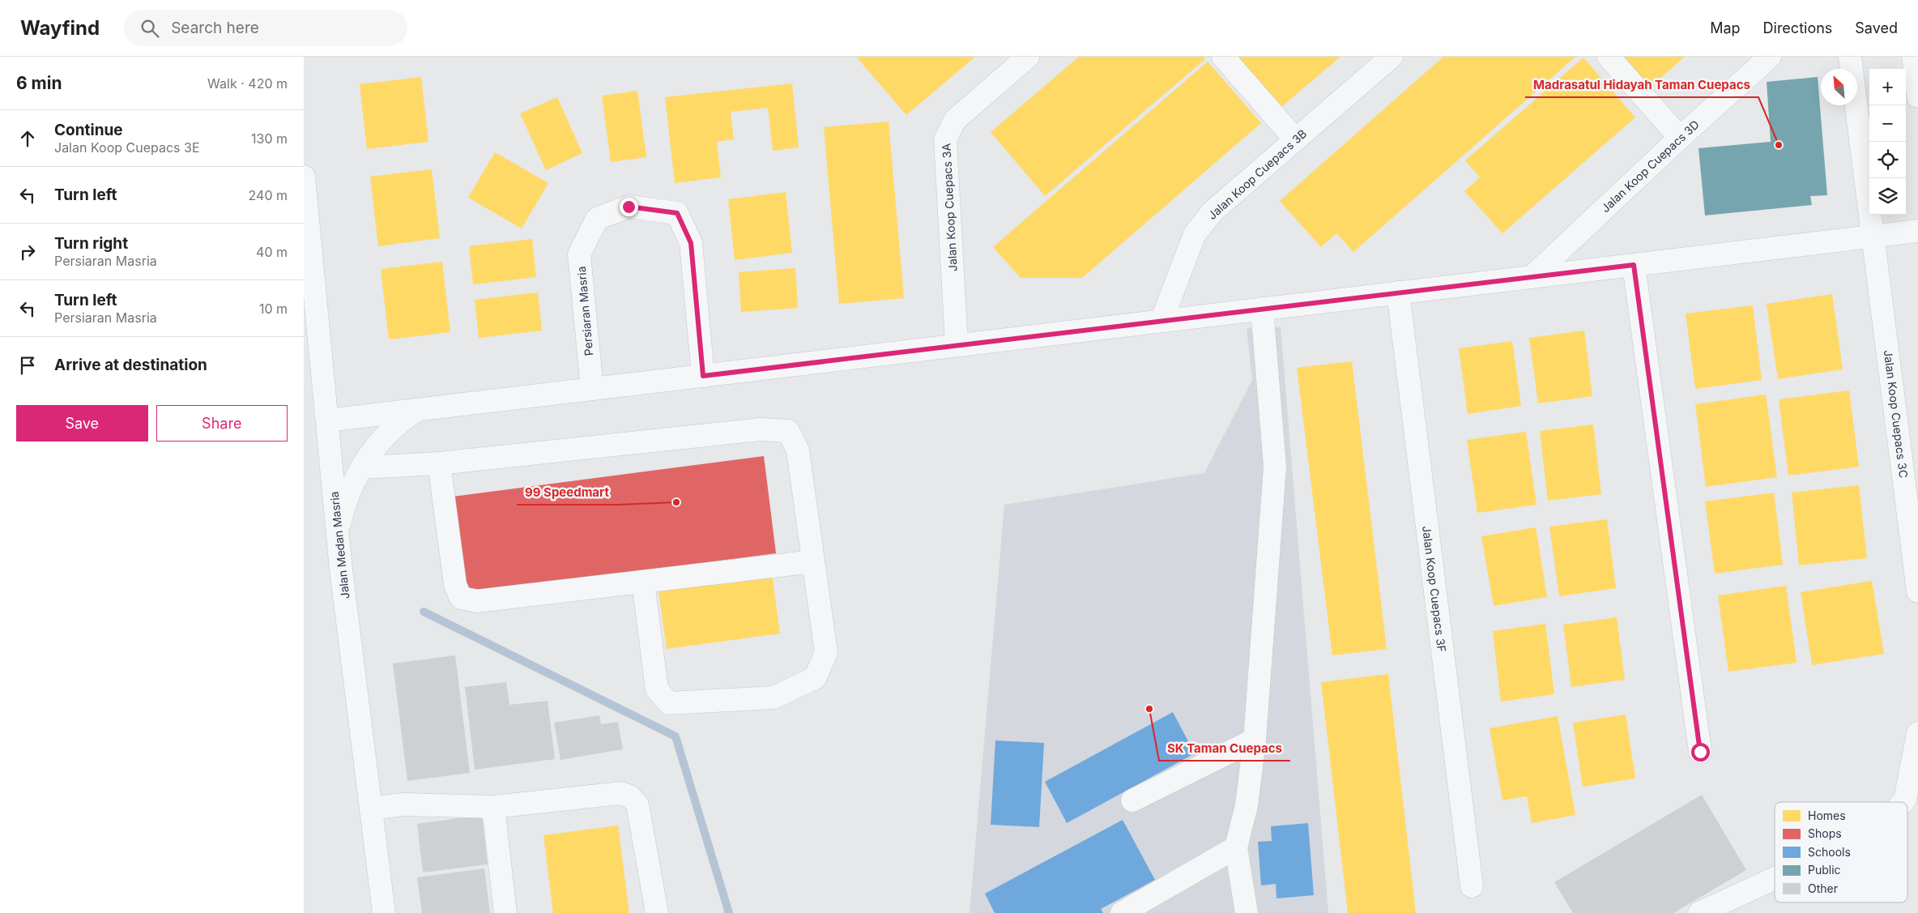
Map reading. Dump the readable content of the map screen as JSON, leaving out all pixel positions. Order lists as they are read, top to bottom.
{
  "streets": {
    "street": [
      "Jalan Koop Cuepacs 3D",
      "Jalan Koop Cuepacs 3B",
      "Jalan Koop Cuepacs 3A",
      "Persiaran Masria",
      "Jalan Koop Cuepacs 3C",
      "Jalan Medan Masria",
      "Jalan Koop Cuepacs 3F"
    ]
  },
  "places": ["Madrasatul Hidayah Taman Cuepacs", "99 Speedmart", "SK Taman Cuepacs"],
  "legend": [
    "Homes",
    "Shops",
    "Schools",
    "Public",
    "Other"
  ],
  "north": "top left",
  "page": {
    "header": "Wayfind",
    "search": "Search here",
    "nav": ["Map", "Directions", "Saved"],
    "heading": ["6 min", "Walk · 420 m"],
    "map_buttons": ["+", "−"],
    "list": [
      ["Continue", "Jalan Koop Cuepacs 3E", "130 m"],
      ["Turn left", "240 m"],
      ["Turn right", "Persiaran Masria", "40 m"],
      ["Turn left", "Persiaran Masria", "10 m"],
      "Arrive at destination"
    ],
    "buttons": ["Save", "Share"]
  }
}
